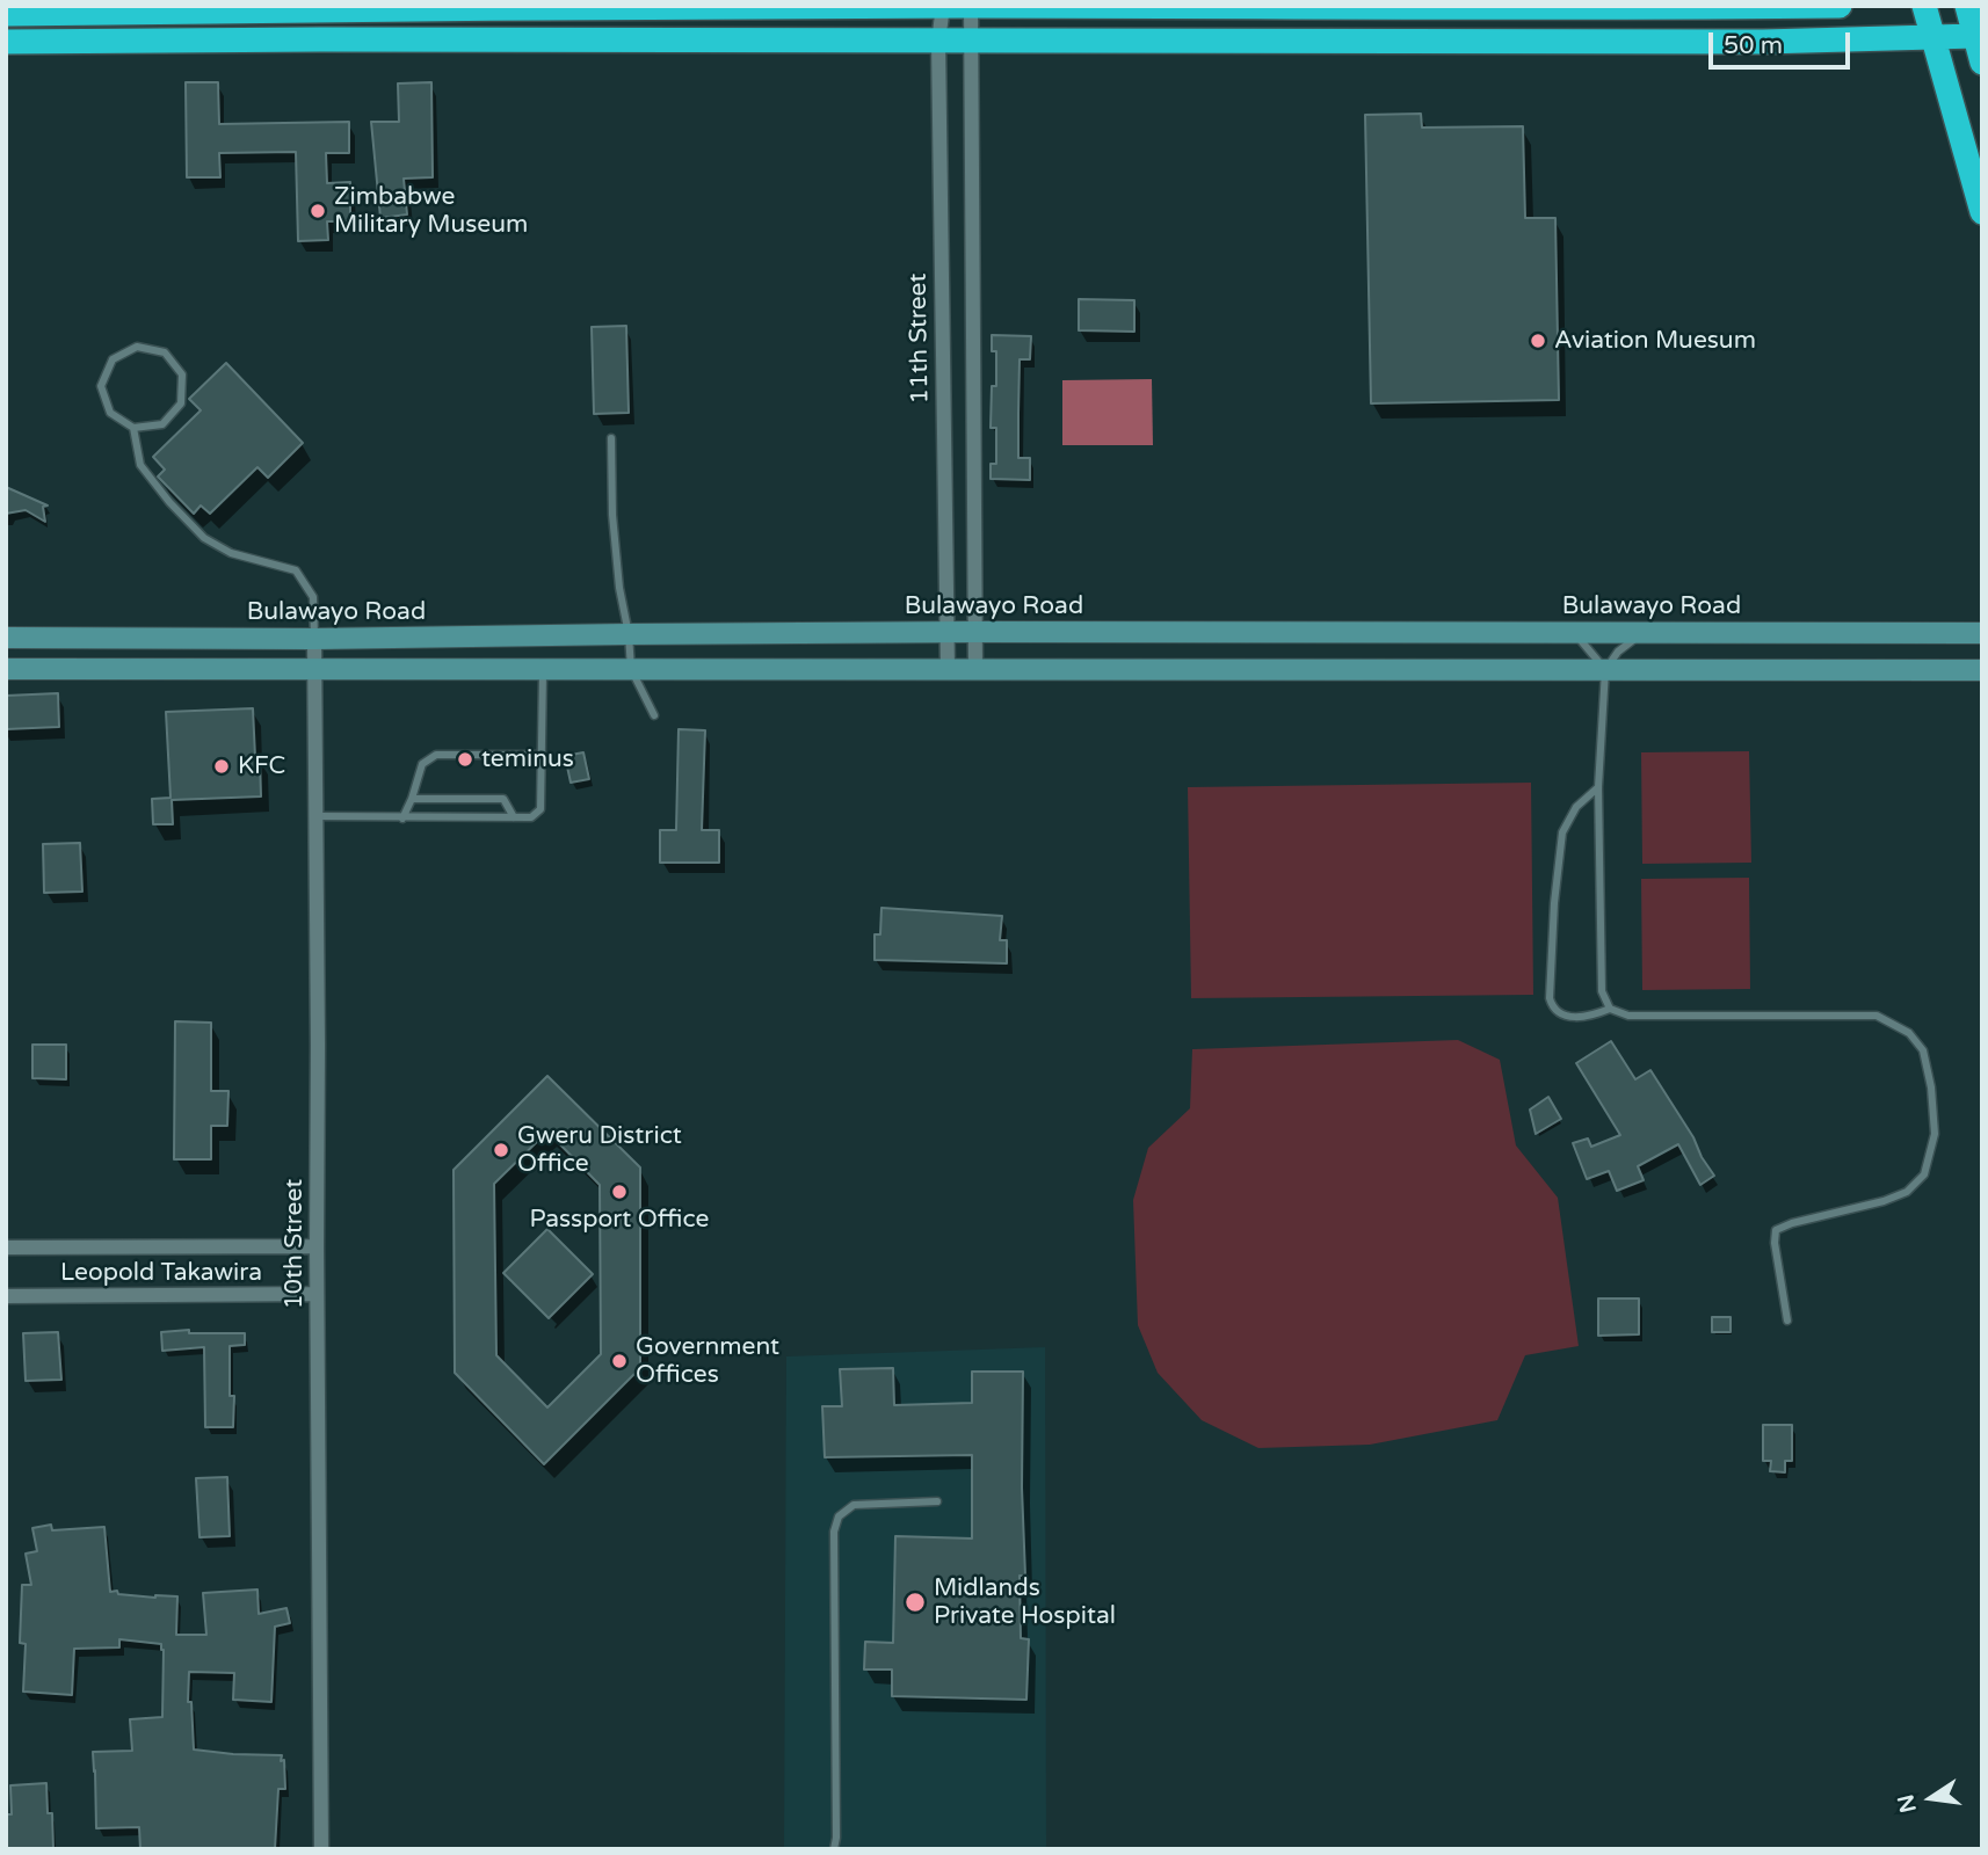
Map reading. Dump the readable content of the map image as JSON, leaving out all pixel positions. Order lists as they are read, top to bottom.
{
  "streets": {
    "street": [
      "11th Street",
      "Bulawayo Road",
      "10th Street",
      "Leopold Takawira"
    ]
  },
  "crossings": [
    ["11th Street", "Bulawayo Road"],
    ["Bulawayo Road", "10th Street"],
    ["10th Street", "Leopold Takawira"]
  ],
  "places": [
    "Zimbabwe Military Museum",
    "Aviation Muesum",
    "teminus",
    "KFC",
    "Gweru District Office",
    "Passport Office",
    "Government Offices",
    "Midlands Private Hospital"
  ],
  "scale_bar": "50 m",
  "north": "left"
}
